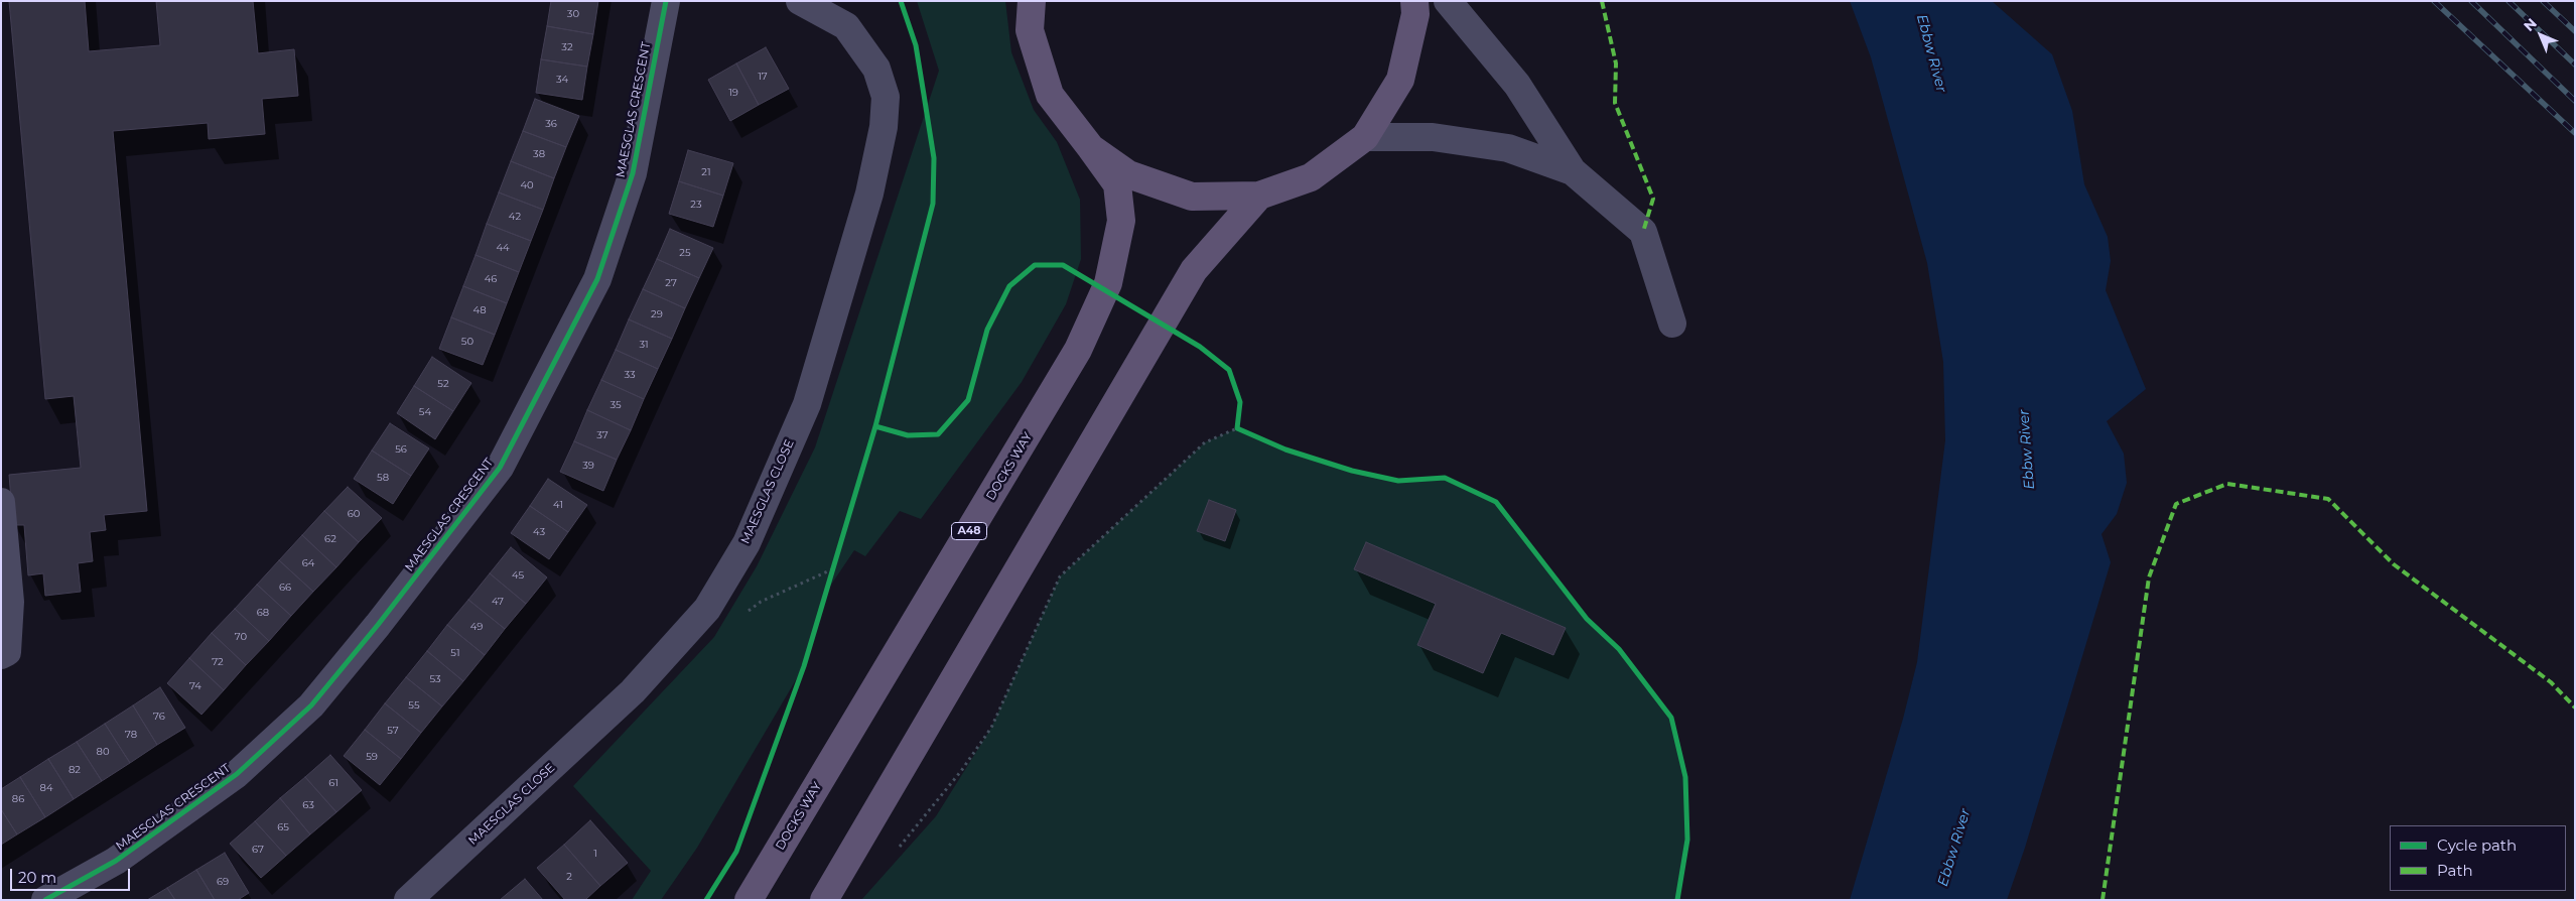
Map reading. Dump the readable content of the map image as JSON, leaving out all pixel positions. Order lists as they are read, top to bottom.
{
  "streets": {
    "main road": ["DOCKS WAY", "A48"],
    "street": ["MAESGLAS CRESCENT", "MAESGLAS CLOSE"]
  },
  "water": ["Ebbw River"],
  "house_numbers": [
    "30",
    "32",
    "17",
    "34",
    "19",
    "36",
    "38",
    "21",
    "40",
    "23",
    "42",
    "44",
    "25",
    "46",
    "27",
    "48",
    "29",
    "50",
    "31",
    "33",
    "52",
    "35",
    "54",
    "37",
    "56",
    "39",
    "58",
    "41",
    "60",
    "43",
    "62",
    "64",
    "45",
    "66",
    "47",
    "68",
    "49",
    "70",
    "51",
    "72",
    "53",
    "74",
    "55",
    "76",
    "57",
    "78",
    "80",
    "59",
    "82",
    "61",
    "84",
    "86",
    "63",
    "65",
    "67",
    "1",
    "2",
    "69"
  ],
  "legend": ["Cycle path", "Path"],
  "scale_bar": "20 m",
  "north": "top left"
}
